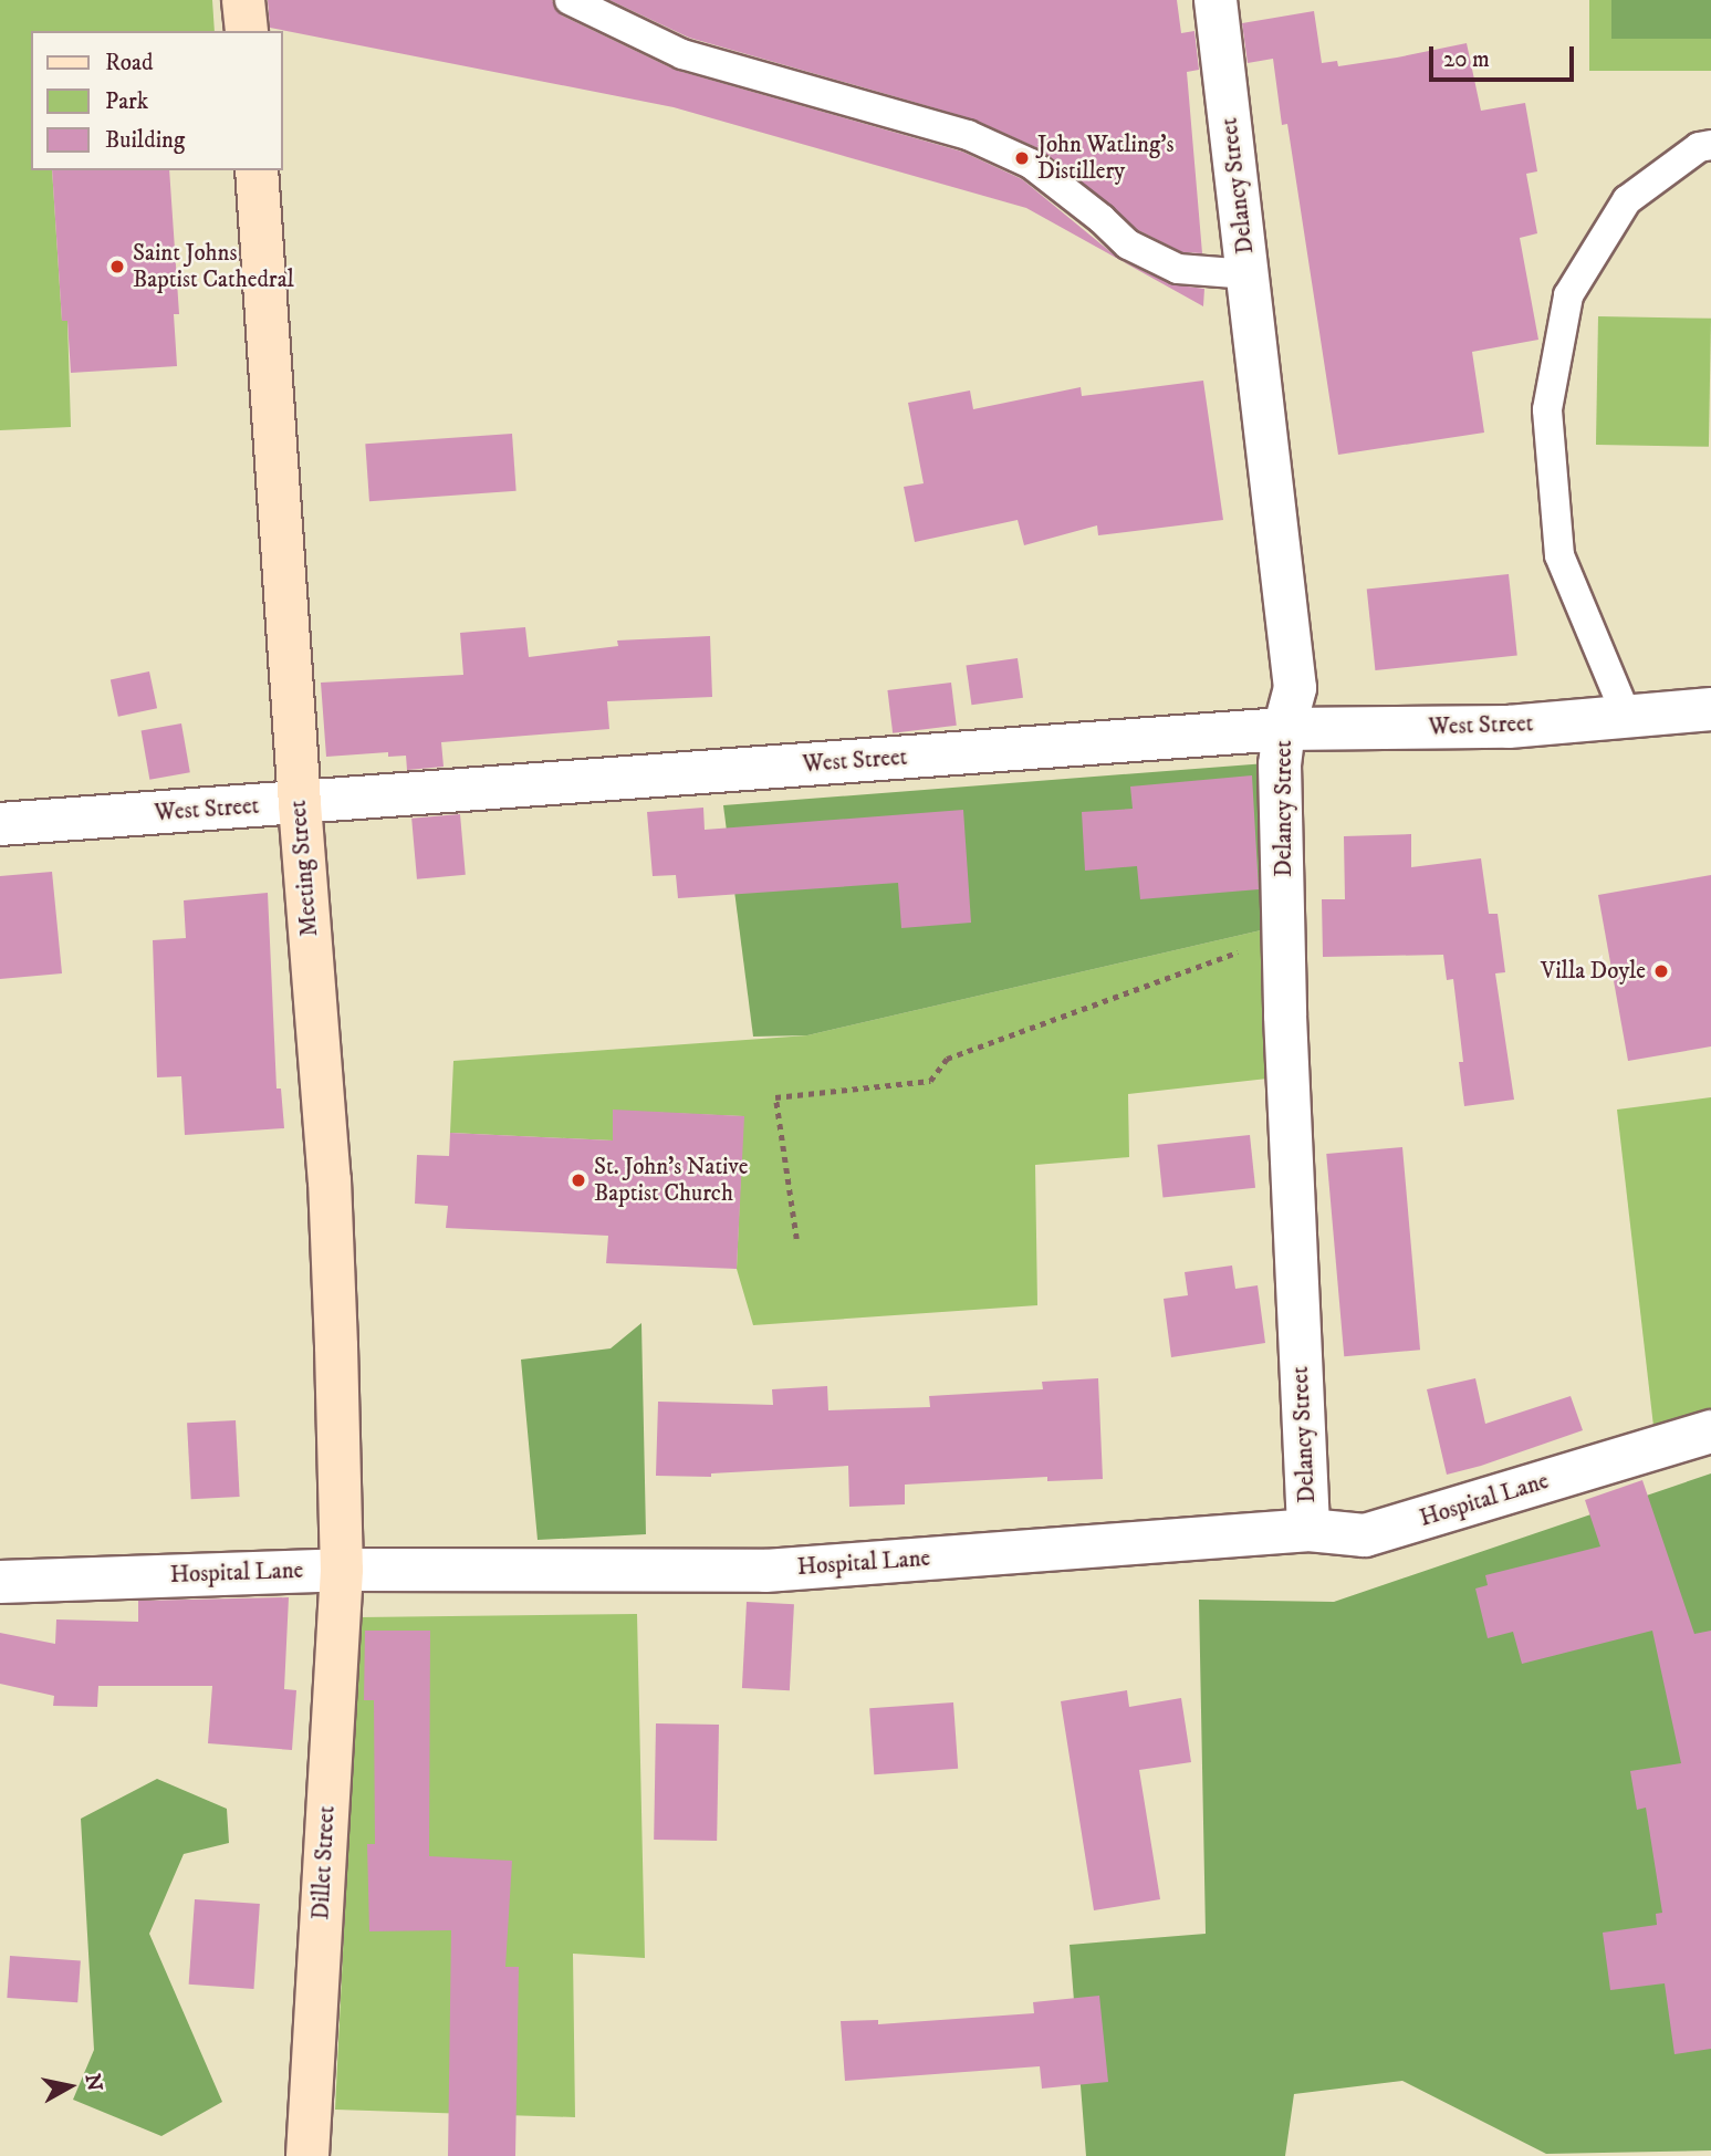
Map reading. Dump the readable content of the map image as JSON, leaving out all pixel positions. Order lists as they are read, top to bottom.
{
  "streets": {
    "street": [
      "Delancy Street",
      "West Street",
      "Meeting Street",
      "Hospital Lane",
      "Dillet Street"
    ]
  },
  "crossings": [
    ["Delancy Street", "West Street"],
    ["Delancy Street", "Hospital Lane"],
    ["West Street", "Meeting Street"],
    ["Meeting Street", "Hospital Lane"],
    ["Meeting Street", "Dillet Street"],
    ["Hospital Lane", "Dillet Street"]
  ],
  "places": [
    "John Watling's Distillery",
    "Saint Johns Baptist Cathedral",
    "Villa Doyle",
    "St. John's Native Baptist Church"
  ],
  "legend": ["Road", "Park", "Building"],
  "scale_bar": "20 m",
  "north": "right"
}
